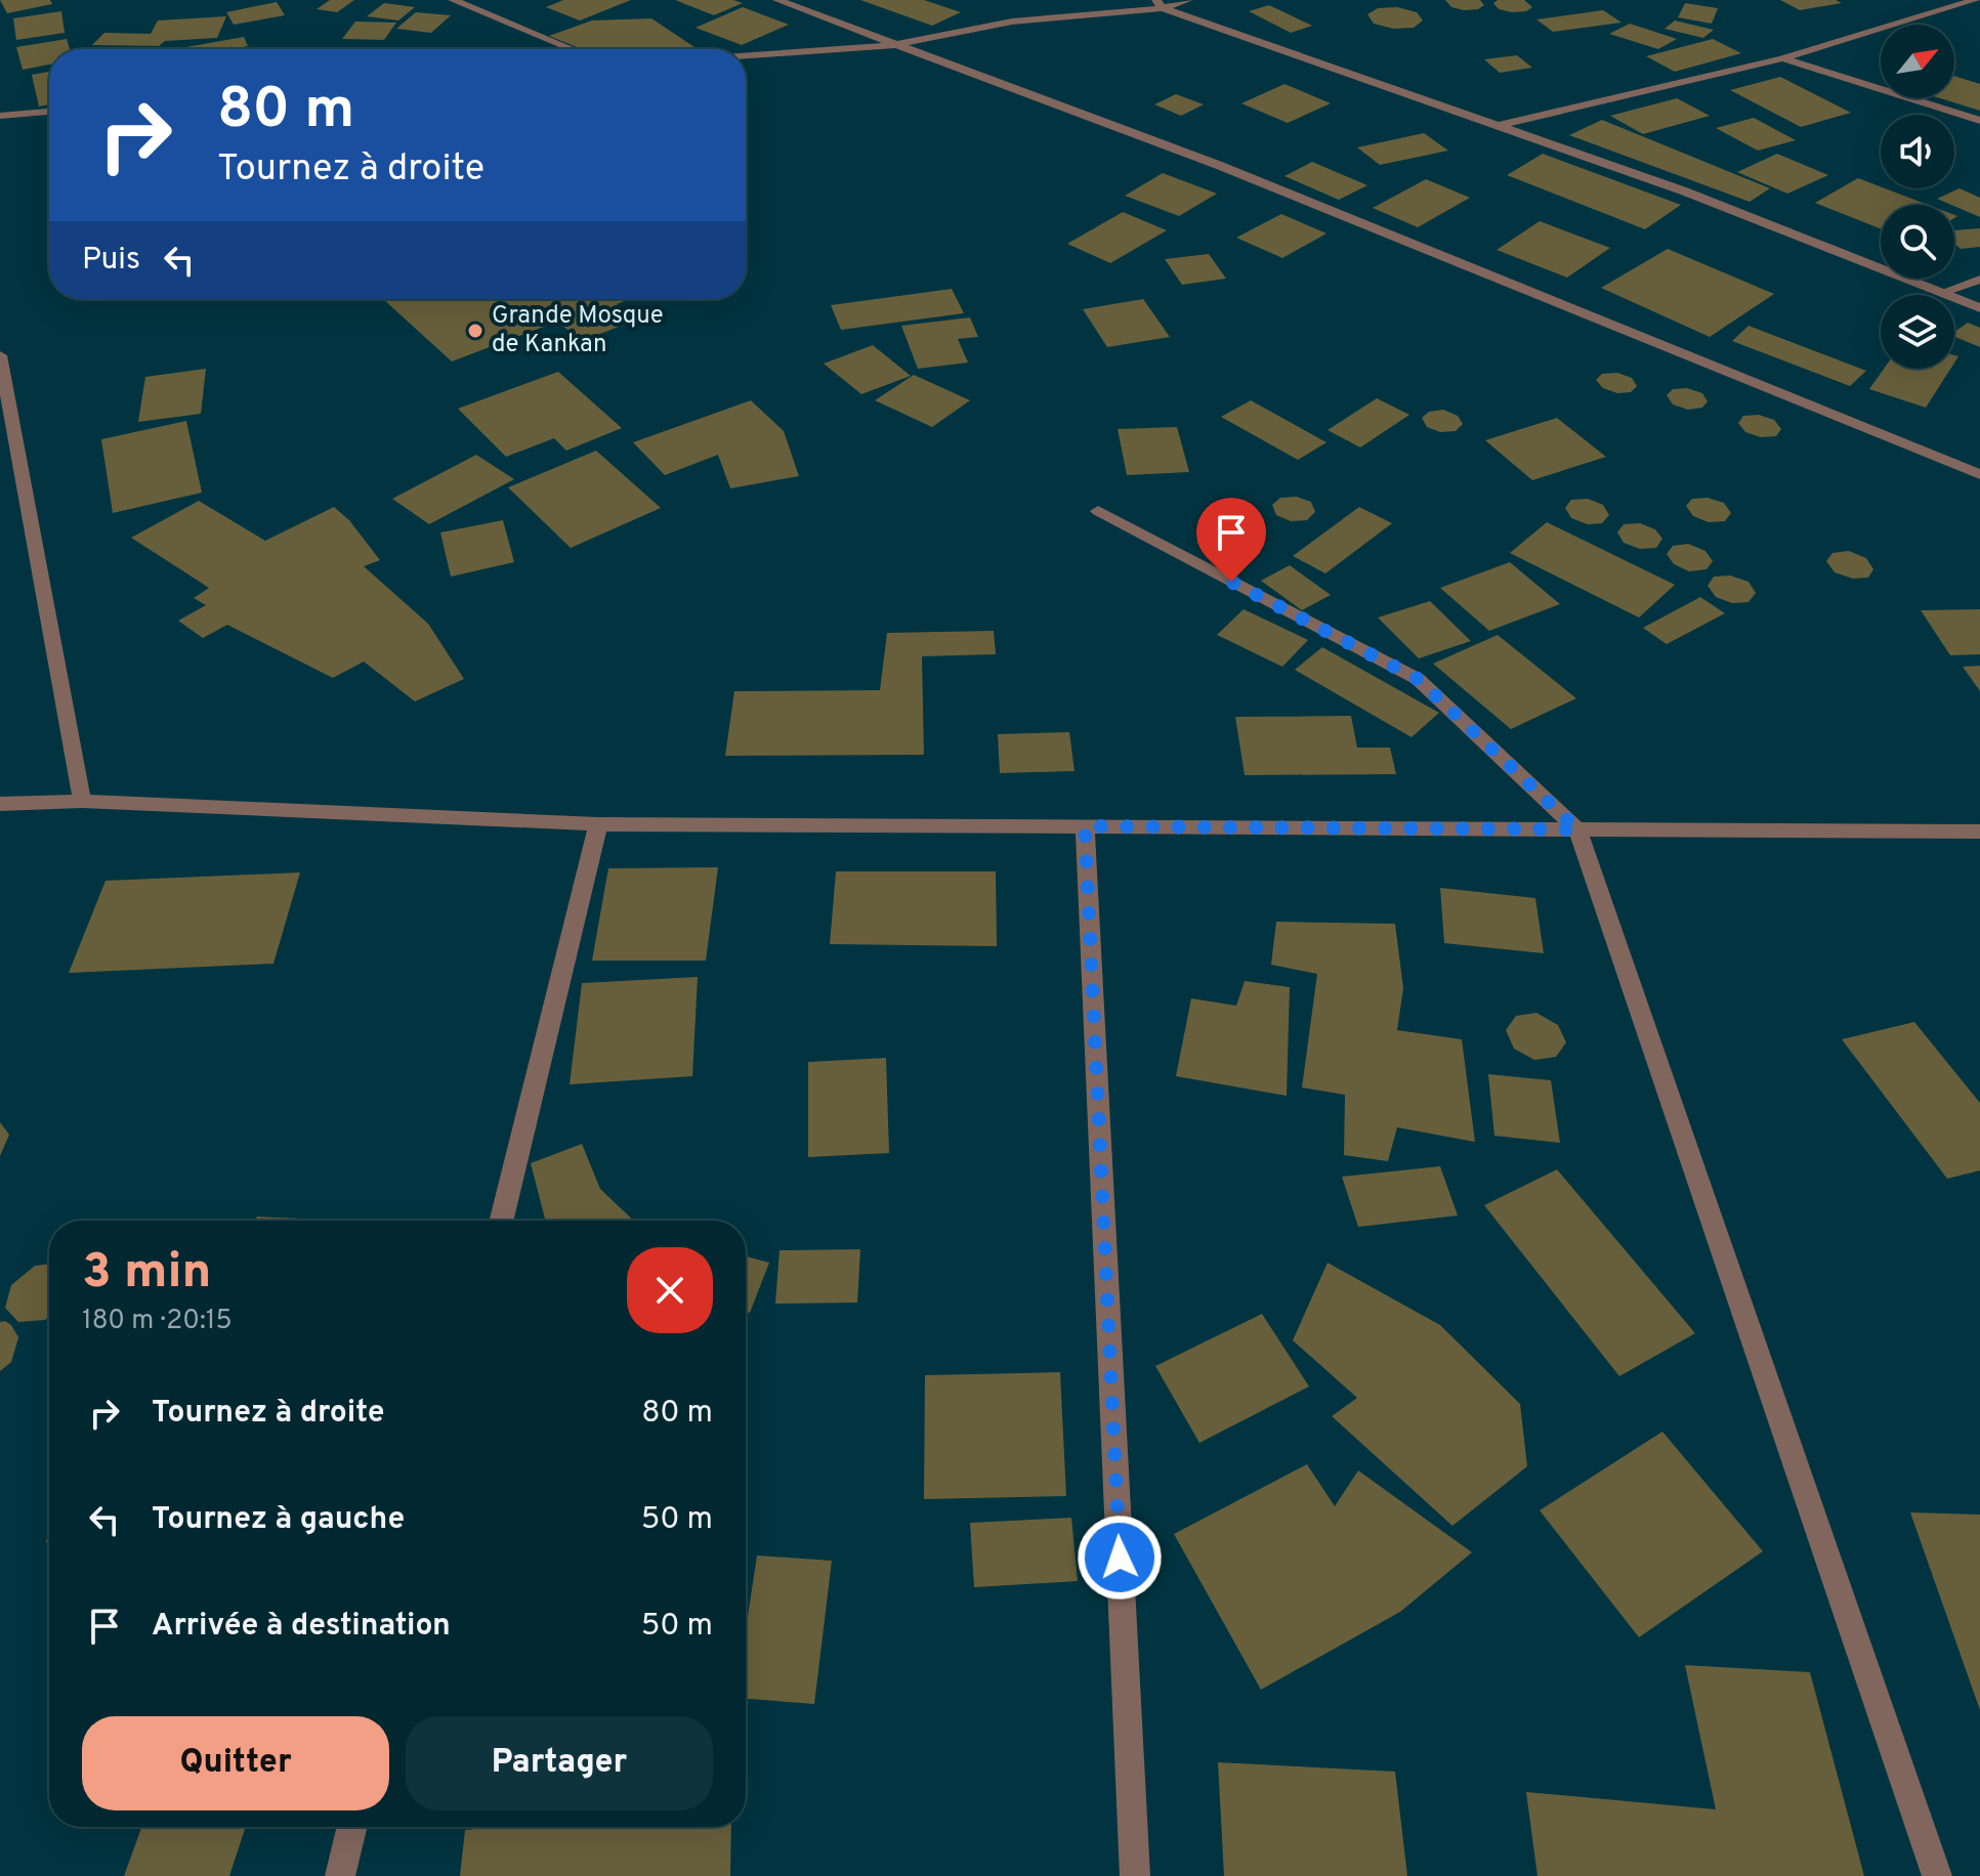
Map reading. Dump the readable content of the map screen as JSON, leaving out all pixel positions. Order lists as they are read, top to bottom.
{
  "places": ["Grande Mosque de Kankan"],
  "north": "top right",
  "page": {
    "turn": ["80 m", "Tournez à droite"],
    "then": "Puis",
    "heading": ["3 min", "180 m · 20:15"],
    "list": [
      {
        "name": "Tournez à droite",
        "value": "80 m"
      },
      {
        "name": "Tournez à gauche",
        "value": "50 m"
      },
      {
        "name": "Arrivée à destination",
        "value": "50 m"
      }
    ],
    "buttons": ["Quitter", "Partager"]
  }
}
